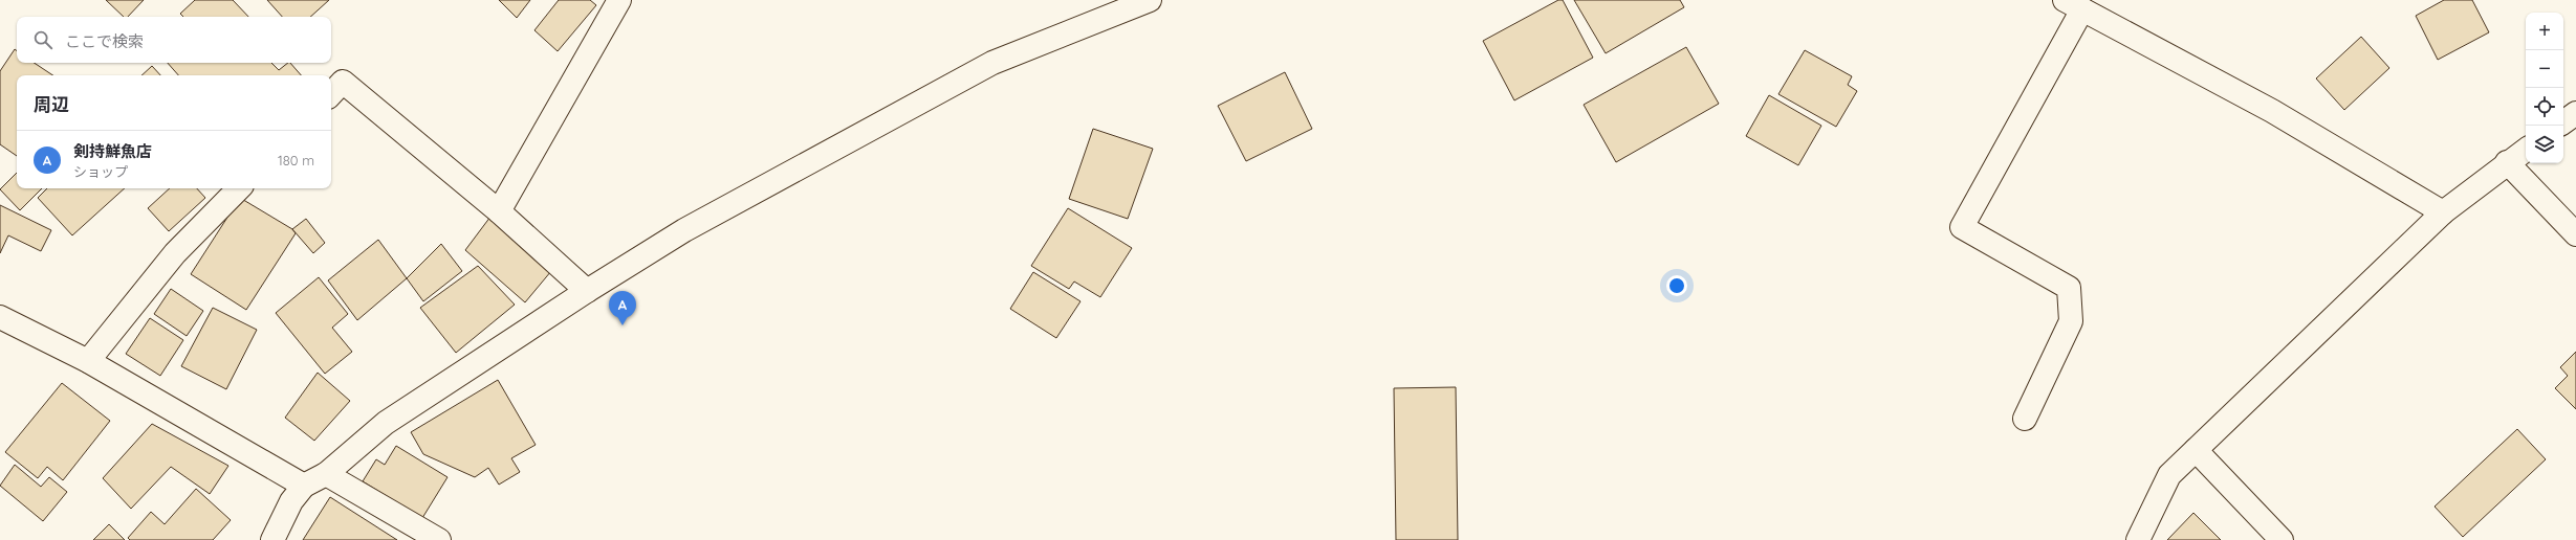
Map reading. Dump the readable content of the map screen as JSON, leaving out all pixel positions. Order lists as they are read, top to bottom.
{
  "page": {
    "map_buttons": ["+", "−"],
    "search": "ここで検索",
    "heading": "周辺",
    "list": [
      {
        "mark": "A",
        "name": "剣持鮮魚店",
        "note": "ショップ",
        "value": "180 m"
      }
    ],
    "pins": "A"
  }
}
